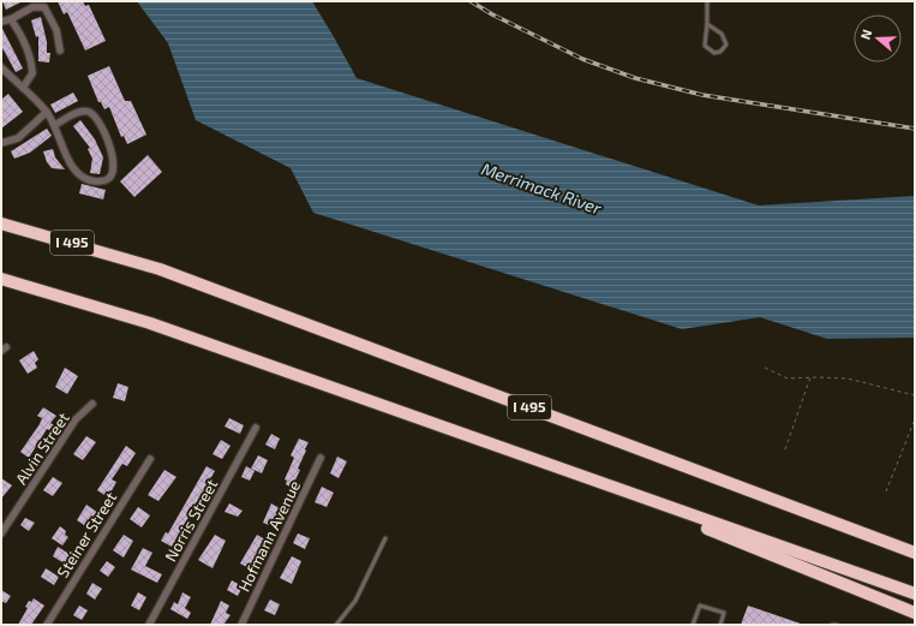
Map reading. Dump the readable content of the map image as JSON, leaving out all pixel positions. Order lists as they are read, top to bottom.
{
  "streets": {
    "highway": ["I 495"],
    "street": [
      "Alvin Street",
      "Norris Street",
      "Steiner Street",
      "Hofmann Avenue"
    ]
  },
  "water": ["Merrimack River"],
  "north": "left"
}
